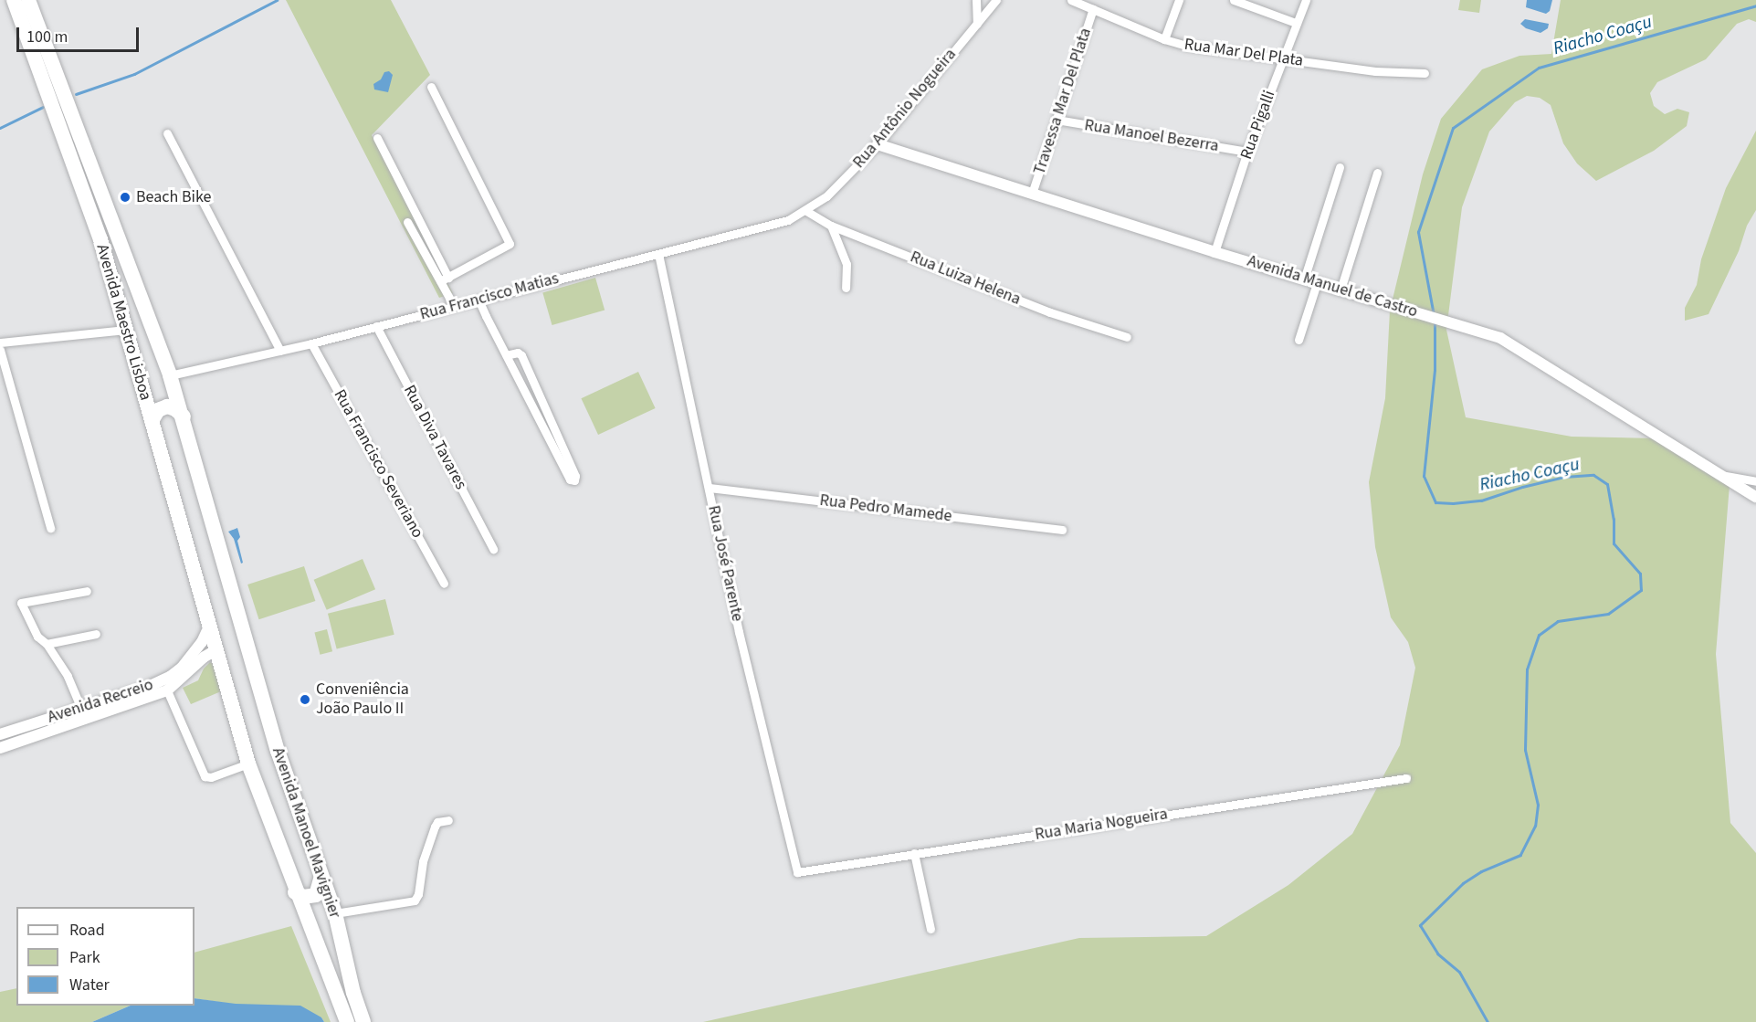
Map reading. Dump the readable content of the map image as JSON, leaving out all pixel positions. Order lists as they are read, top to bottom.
{
  "streets": {
    "highway": ["Avenida Maestro Lisboa", "Avenida Manoel Mavignier"],
    "street": [
      "Rua Mar Del Plata",
      "Travessa Mar Del Plata",
      "Rua Antônio Nogueira",
      "Rua Pigalli",
      "Rua Manoel Bezerra",
      "Rua Luiza Helena",
      "Avenida Manuel de Castro",
      "Rua Francisco Matias",
      "Rua Diva Tavares",
      "Rua Francisco Severiano",
      "Rua Pedro Mamede",
      "Rua José Parente",
      "Avenida Recreio",
      "Rua Maria Nogueira"
    ]
  },
  "crossings": [
    ["Rua Mar Del Plata", "Travessa Mar Del Plata"],
    ["Rua Mar Del Plata", "Rua Pigalli"],
    ["Travessa Mar Del Plata", "Rua Manoel Bezerra"],
    ["Travessa Mar Del Plata", "Avenida Manuel de Castro"],
    ["Rua Antônio Nogueira", "Rua Luiza Helena"],
    ["Rua Antônio Nogueira", "Avenida Manuel de Castro"],
    ["Rua Antônio Nogueira", "Rua Francisco Matias"],
    ["Rua Pigalli", "Rua Manoel Bezerra"],
    ["Rua Pigalli", "Avenida Manuel de Castro"],
    ["Rua Luiza Helena", "Rua Francisco Matias"],
    ["Rua Francisco Matias", "Avenida Maestro Lisboa"],
    ["Rua Francisco Matias", "Rua Diva Tavares"],
    ["Rua Francisco Matias", "Rua Francisco Severiano"],
    ["Rua Francisco Matias", "Rua José Parente"],
    ["Avenida Maestro Lisboa", "Avenida Recreio"],
    ["Avenida Maestro Lisboa", "Avenida Manoel Mavignier"],
    ["Rua Pedro Mamede", "Rua José Parente"],
    ["Rua José Parente", "Rua Maria Nogueira"],
    ["Avenida Recreio", "Avenida Manoel Mavignier"]
  ],
  "water": ["Riacho Coaçu"],
  "places": ["Beach Bike", "Conveniência João Paulo II"],
  "legend": ["Road", "Park", "Water"],
  "scale_bar": "100 m"
}
